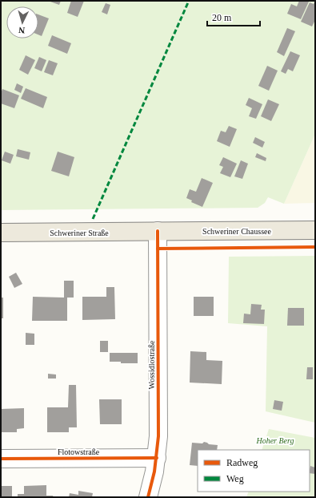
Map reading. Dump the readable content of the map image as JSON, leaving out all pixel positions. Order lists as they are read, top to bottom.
{
  "streets": {
    "main road": ["Schweriner Chaussee", "Schweriner Straße"],
    "street": ["Wossidlostraße", "Flotowstraße"]
  },
  "crossings": [
    ["Schweriner Chaussee", "Schweriner Straße"],
    ["Schweriner Chaussee", "Wossidlostraße"],
    ["Schweriner Straße", "Wossidlostraße"],
    ["Wossidlostraße", "Flotowstraße"]
  ],
  "parks": ["Hoher Berg"],
  "legend": ["Radweg", "Weg"],
  "scale_bar": "20 m",
  "north": "bottom"
}
